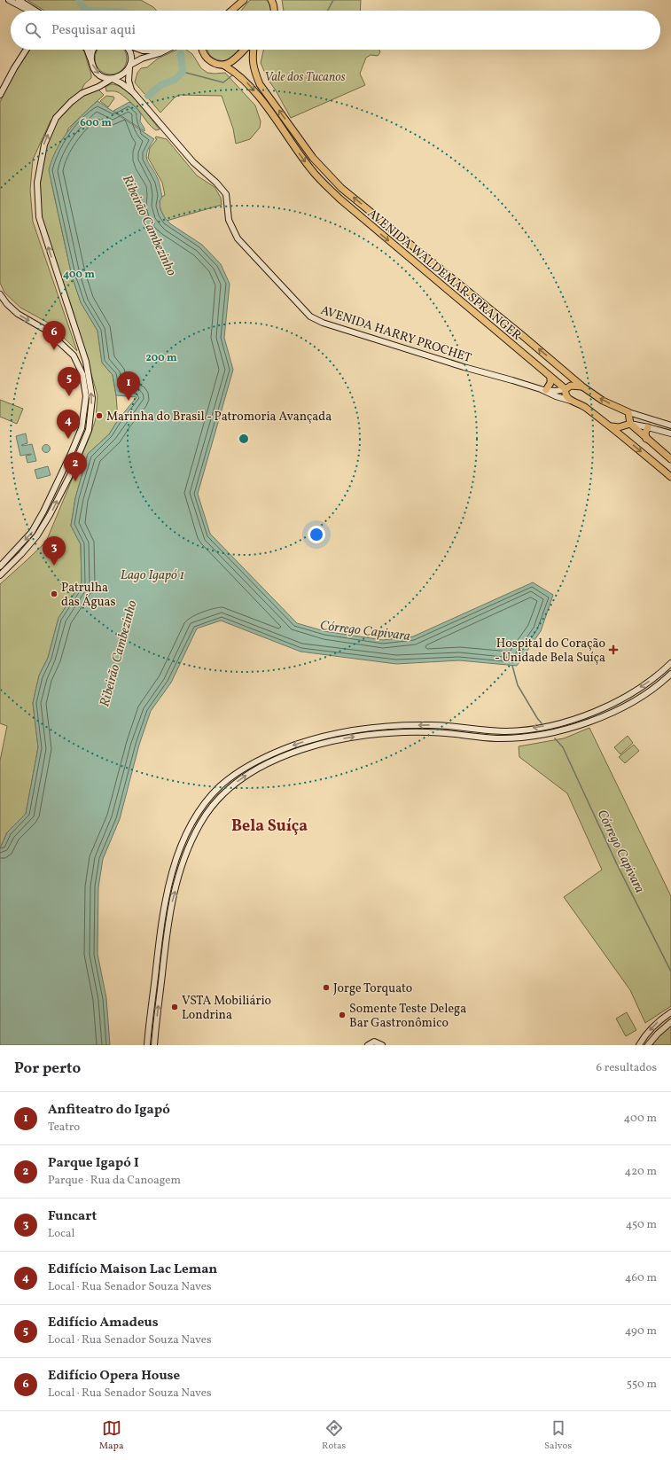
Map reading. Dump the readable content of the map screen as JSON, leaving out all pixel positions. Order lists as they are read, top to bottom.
{
  "streets": {
    "main road": ["AVENIDA WALDEMAR SPRANGER"],
    "street": ["AVENIDA HARRY PROCHET"]
  },
  "crossings": [
    ["AVENIDA WALDEMAR SPRANGER", "AVENIDA HARRY PROCHET"]
  ],
  "districts": ["Bela Suíça"],
  "water": ["Ribeirão Cambezinho", "Lago Igapó 1", "Córrego Capivara"],
  "parks": ["Vale dos Tucanos"],
  "places": {
    "other": [
      "Marinha do Brasil - Patromoria Avançada",
      "Patrulha das Águas",
      "Jorge Torquato",
      "VSTA Mobiliário Londrina",
      "Somente Teste Delega Bar Gastronômico"
    ],
    "health": ["Hospital do Coração - Unidade Bela Suíça"]
  },
  "page": {
    "search": "Pesquisar aqui",
    "pins": [
      "6",
      "5",
      "1",
      "4",
      "2",
      "3"
    ],
    "heading": ["Por perto", "6 resultados"],
    "list": [
      {
        "mark": "1",
        "name": "Anfiteatro do Igapó",
        "note": "Teatro",
        "value": "400 m"
      },
      {
        "mark": "2",
        "name": "Parque Igapó I",
        "note": "Parque · Rua da Canoagem",
        "value": "420 m"
      },
      {
        "mark": "3",
        "name": "Funcart",
        "note": "Local",
        "value": "450 m"
      },
      {
        "mark": "4",
        "name": "Edifício Maison Lac Leman",
        "note": "Local · Rua Senador Souza Naves",
        "value": "460 m"
      },
      {
        "mark": "5",
        "name": "Edifício Amadeus",
        "note": "Local · Rua Senador Souza Naves",
        "value": "490 m"
      },
      {
        "mark": "6",
        "name": "Edifício Opera House",
        "note": "Local · Rua Senador Souza Naves",
        "value": "550 m"
      }
    ],
    "nav": ["Mapa", "Rotas", "Salvos"]
  },
  "rings": ["600 m", "400 m", "200 m"]
}
